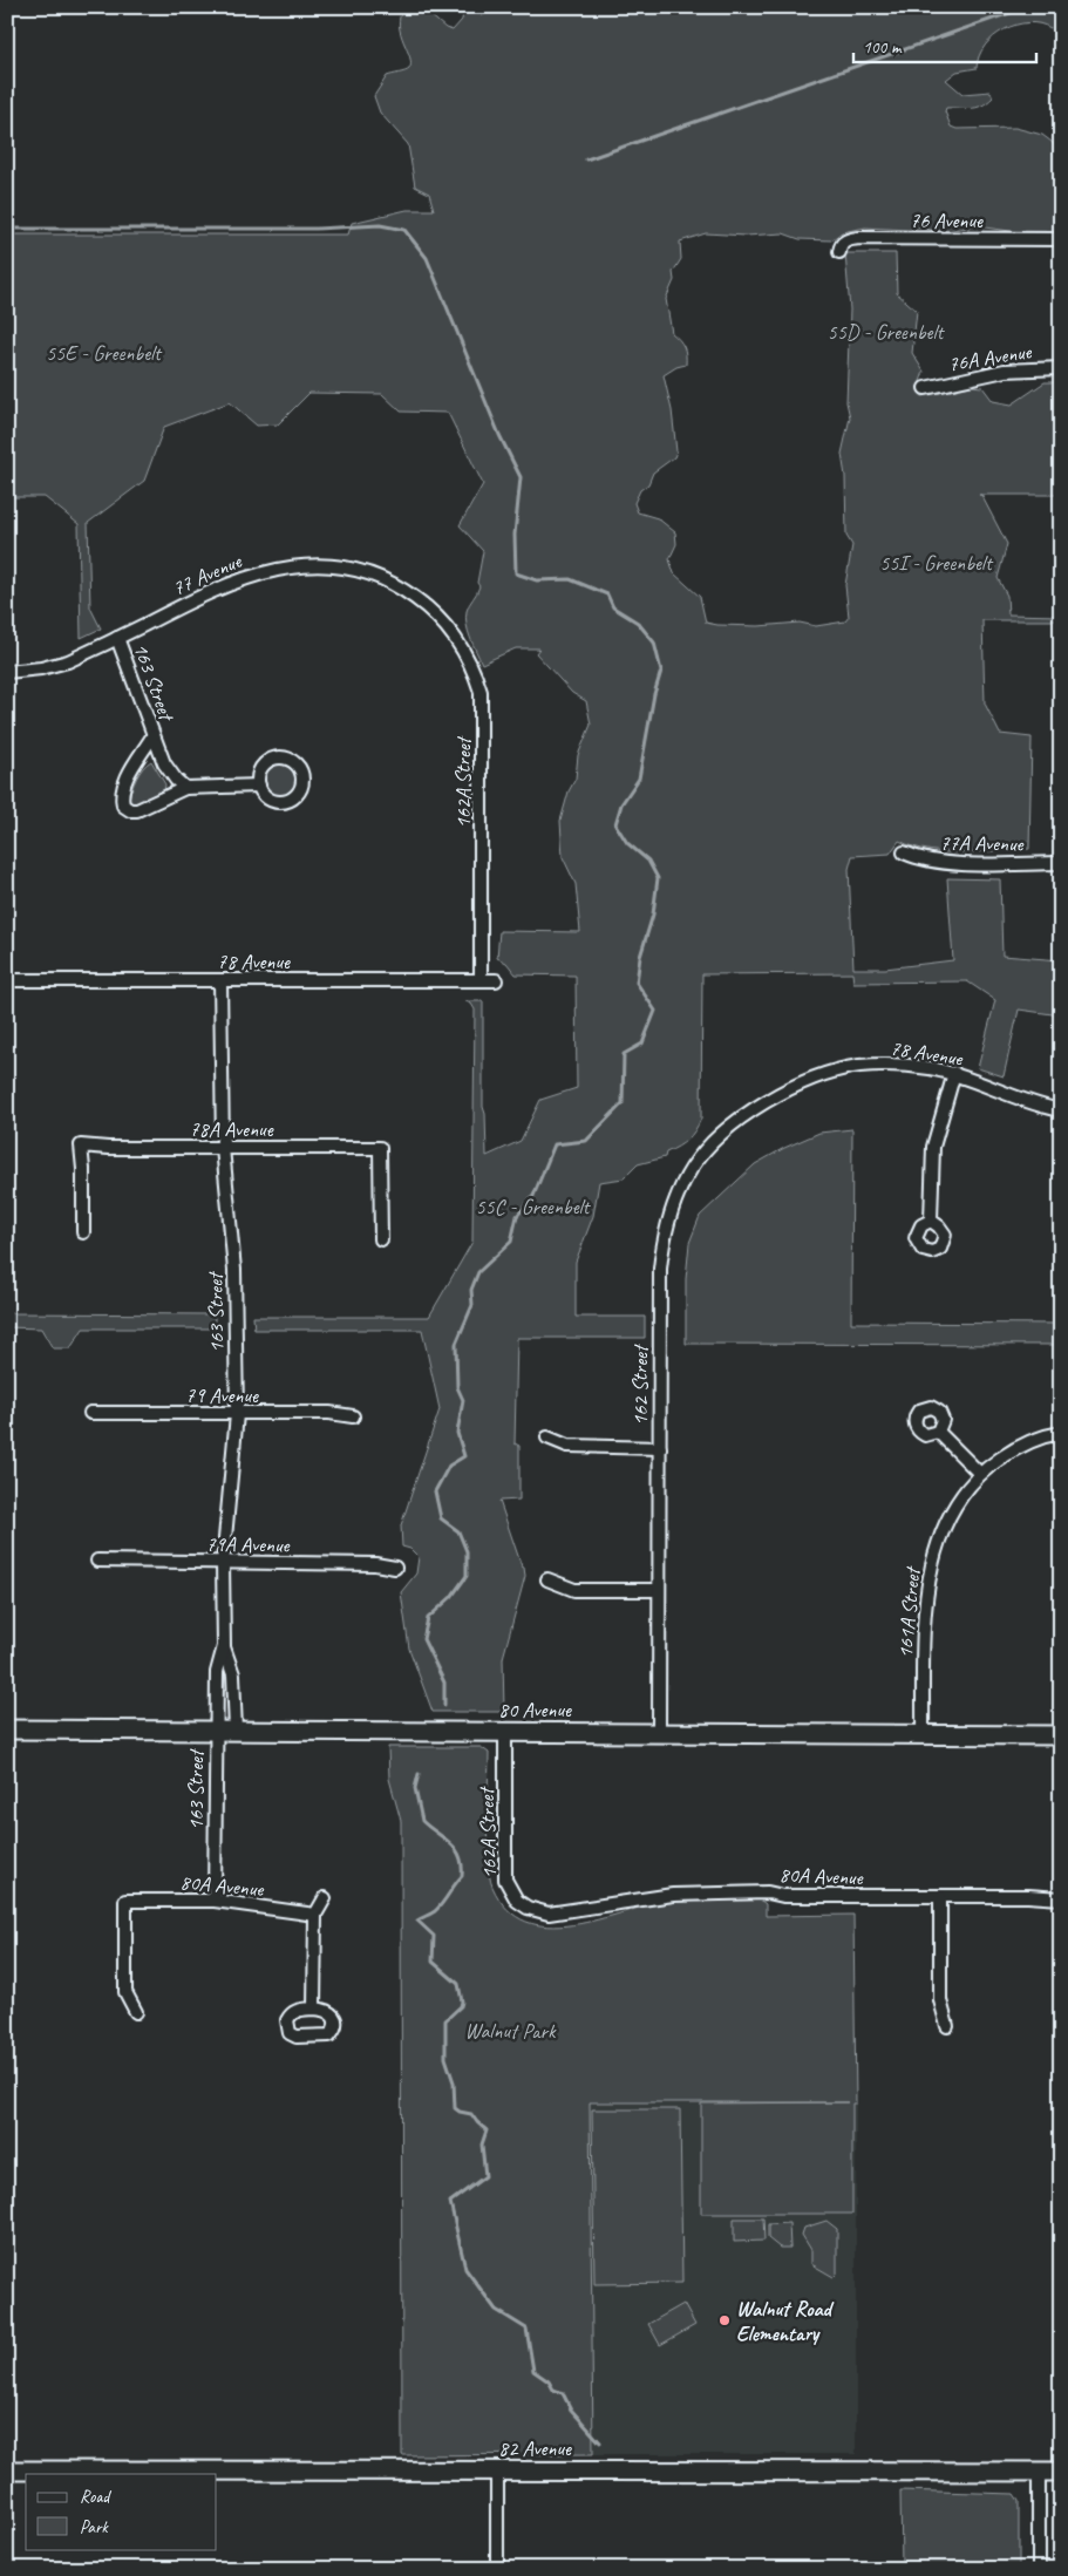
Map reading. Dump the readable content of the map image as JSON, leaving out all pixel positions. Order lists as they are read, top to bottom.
{
  "streets": {
    "street": [
      "76 Avenue",
      "76A Avenue",
      "77 Avenue",
      "163 Street",
      "162A Street",
      "77A Avenue",
      "78 Avenue",
      "78A Avenue",
      "162 Street",
      "79 Avenue",
      "79A Avenue",
      "161A Street",
      "80 Avenue",
      "80A Avenue",
      "82 Avenue"
    ]
  },
  "crossings": [
    ["77 Avenue", "163 Street"],
    ["77 Avenue", "162A Street"],
    ["163 Street", "78 Avenue"],
    ["163 Street", "78A Avenue"],
    ["163 Street", "79 Avenue"],
    ["163 Street", "79A Avenue"],
    ["163 Street", "80 Avenue"],
    ["163 Street", "80A Avenue"],
    ["162A Street", "78 Avenue"],
    ["162A Street", "80 Avenue"],
    ["162A Street", "80A Avenue"],
    ["78 Avenue", "162 Street"],
    ["162 Street", "80 Avenue"],
    ["161A Street", "80 Avenue"]
  ],
  "parks": [
    "55D - Greenbelt",
    "55E - Greenbelt",
    "55I - Greenbelt",
    "55C - Greenbelt",
    "Walnut Park"
  ],
  "places": ["Walnut Road Elementary"],
  "legend": ["Road", "Park"],
  "scale_bar": "100 m"
}
